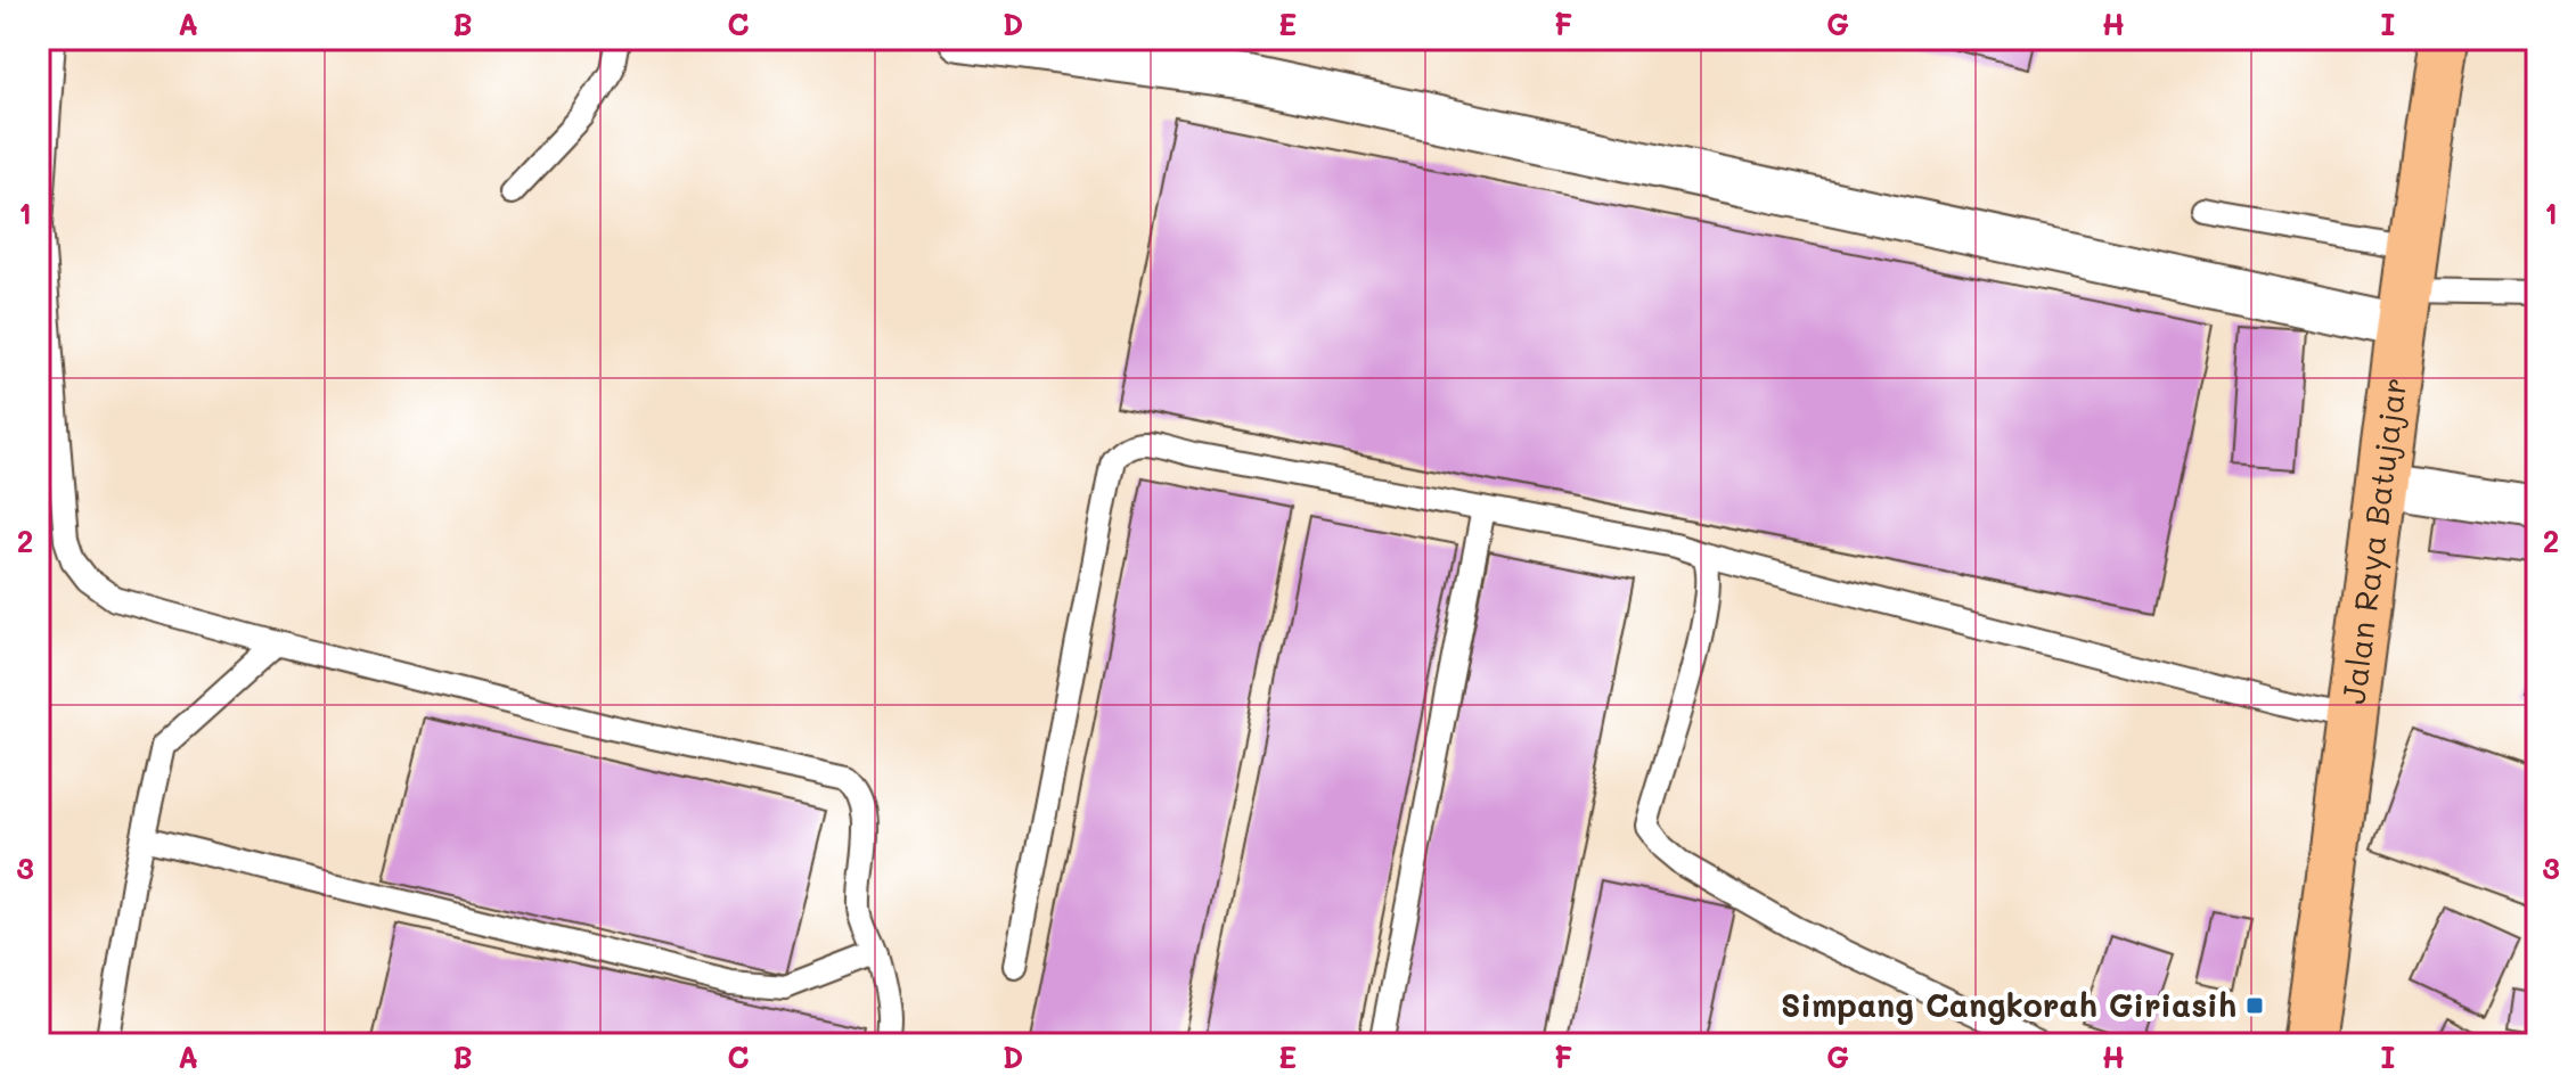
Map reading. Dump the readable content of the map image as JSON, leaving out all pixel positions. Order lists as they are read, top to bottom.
{
  "streets": {
    "highway": ["Jalan Raya Batujajar"]
  },
  "places": {
    "transit": ["Simpang Cangkorah Giriasih"]
  },
  "grid": {
    "columns": [
      "A",
      "B",
      "C",
      "D",
      "E",
      "F",
      "G",
      "H",
      "I"
    ],
    "rows": ["1", "2", "3"]
  }
}
